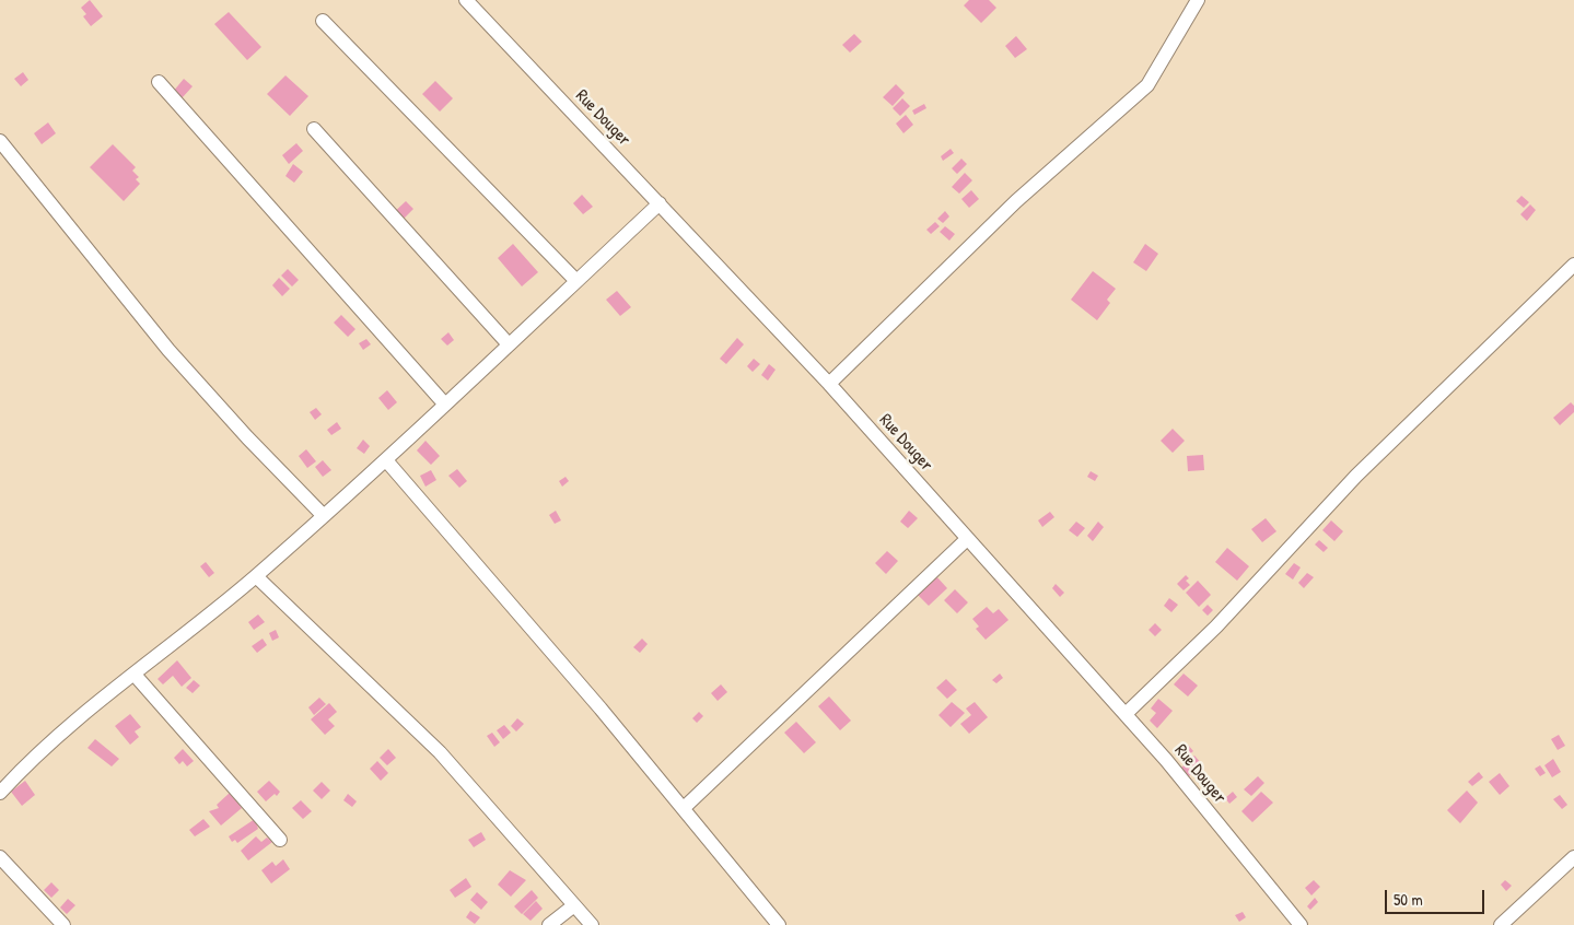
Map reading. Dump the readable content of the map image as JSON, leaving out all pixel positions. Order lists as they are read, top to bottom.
{
  "streets": {
    "street": ["Rue Douger"]
  },
  "scale_bar": "50 m"
}
